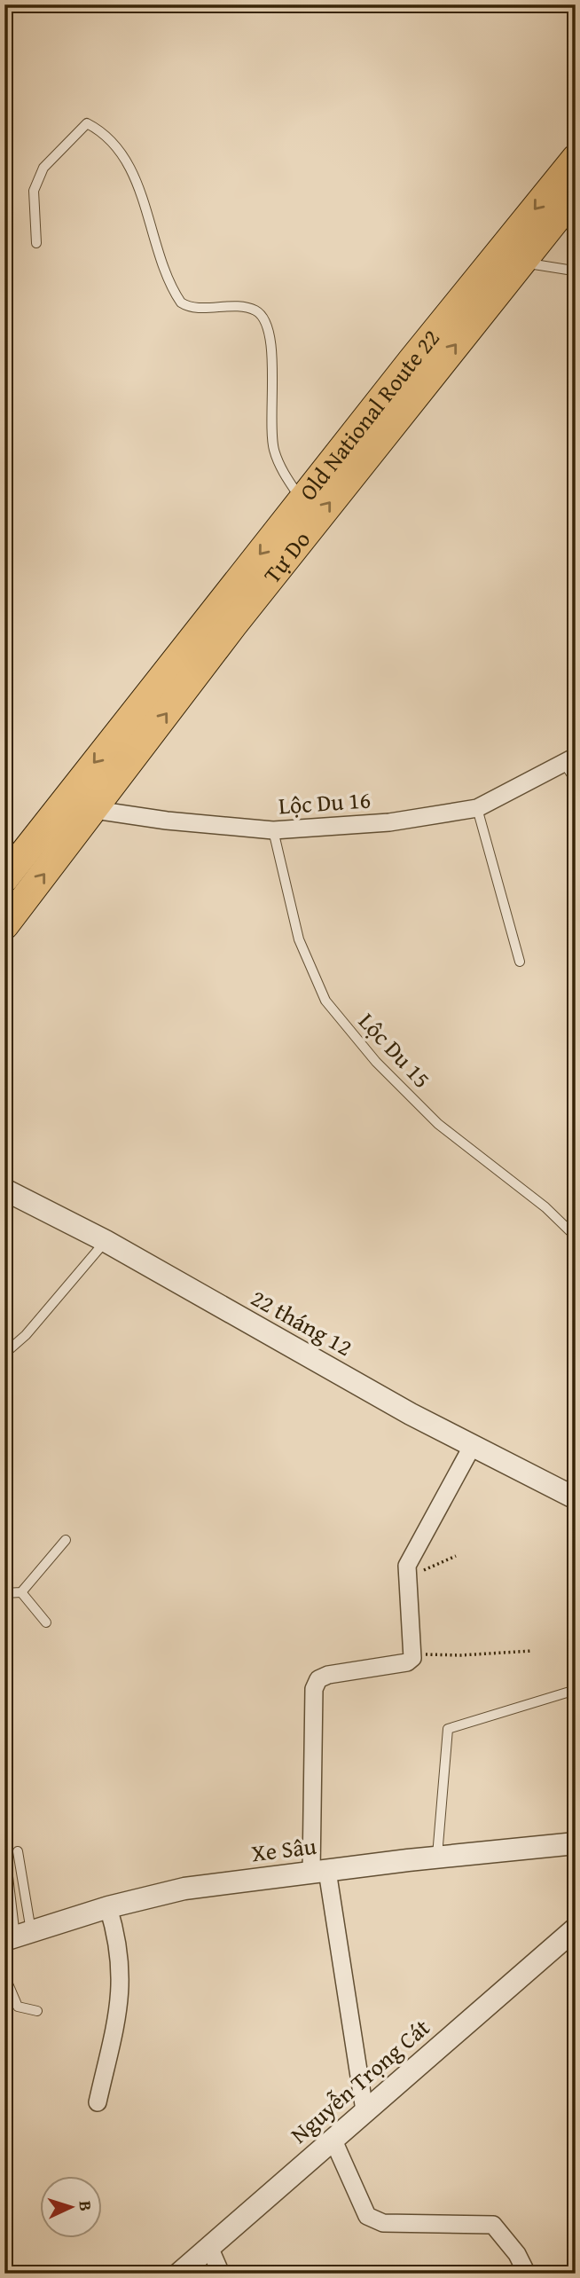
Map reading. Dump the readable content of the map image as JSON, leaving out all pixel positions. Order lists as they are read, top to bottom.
{
  "streets": {
    "main road": ["Old National Route 22", "Tự Do"],
    "street": [
      "Lộc Du 16",
      "22 tháng 12",
      "Xe Sâu",
      "Nguyễn Trọng Cát"
    ],
    "lane": ["Lộc Du 15"]
  },
  "crossings": [
    ["Tự Do", "Lộc Du 16"],
    ["Lộc Du 16", "Lộc Du 15"]
  ],
  "one_way": ["Old National Route 22", "Tự Do"],
  "north": "right"
}
